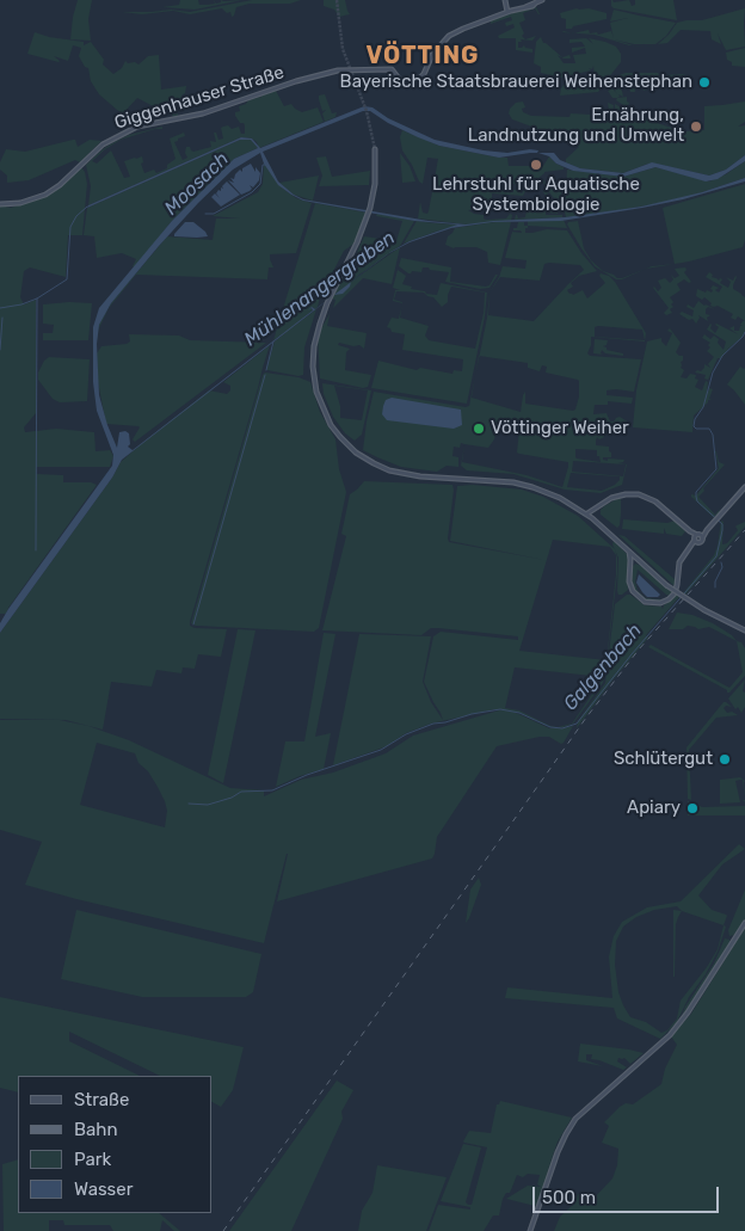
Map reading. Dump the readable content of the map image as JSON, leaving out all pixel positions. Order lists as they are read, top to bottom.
{
  "streets": {
    "main road": ["Giggenhauser Straße"]
  },
  "districts": ["VÖTTING"],
  "water": ["Moosach", "Mühlenangergraben", "Galgenbach"],
  "places": [
    "Bayerische Staatsbrauerei Weihenstephan",
    "Ernährung, Landnutzung und Umwelt",
    "Lehrstuhl für Aquatische Systembiologie",
    "Vöttinger Weiher",
    "Schlütergut",
    "Apiary"
  ],
  "legend": [
    "Straße",
    "Bahn",
    "Park",
    "Wasser"
  ],
  "scale_bar": "500 m"
}
